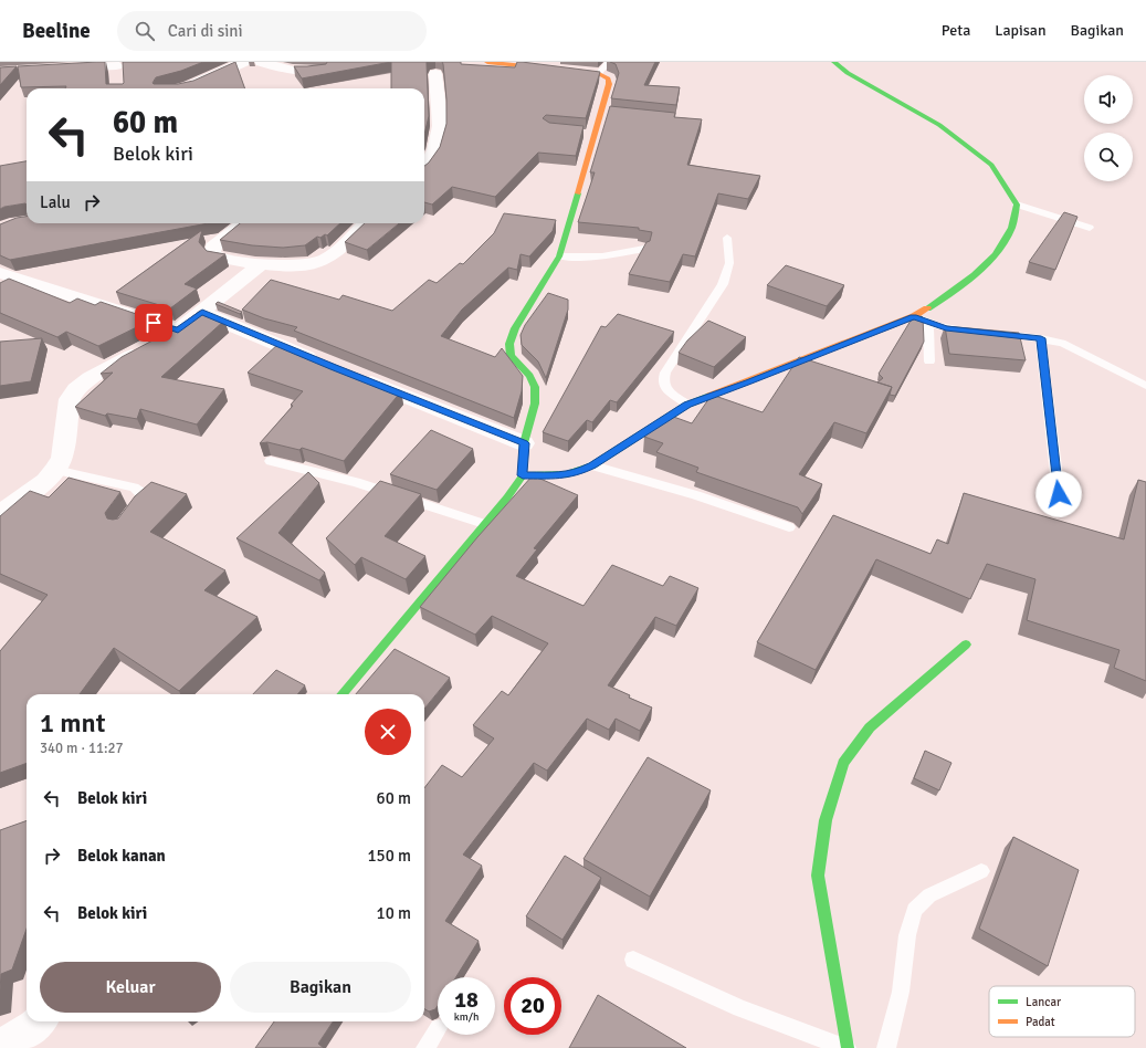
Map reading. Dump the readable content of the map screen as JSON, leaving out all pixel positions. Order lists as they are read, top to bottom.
{
  "legend": ["Lancar", "Padat"],
  "page": {
    "header": "Beeline",
    "search": "Cari di sini",
    "nav": ["Peta", "Lapisan", "Bagikan"],
    "turn": ["60 m", "Belok kiri"],
    "then": "Lalu",
    "heading": ["1 mnt", "340 m · 11:27"],
    "list": [
      {
        "name": "Belok kiri",
        "value": "60 m"
      },
      {
        "name": "Belok kanan",
        "value": "150 m"
      },
      {
        "name": "Belok kiri",
        "value": "10 m"
      }
    ],
    "buttons": ["Keluar", "Bagikan"],
    "speed": "18 km/h",
    "limit": "20"
  }
}
